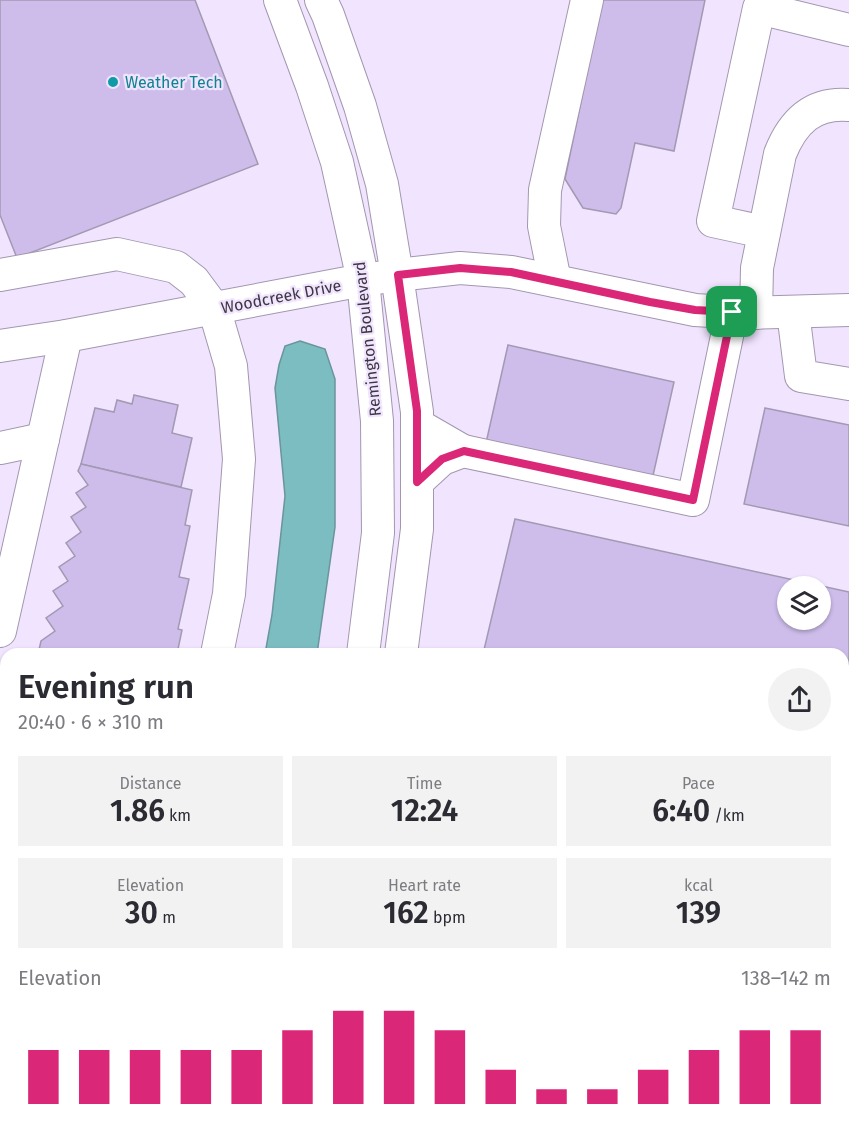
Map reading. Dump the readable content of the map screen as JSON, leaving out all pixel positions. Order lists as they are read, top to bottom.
{
  "streets": {
    "street": ["Woodcreek Drive", "Remington Boulevard"]
  },
  "crossings": [
    ["Woodcreek Drive", "Remington Boulevard"]
  ],
  "places": ["Weather Tech"],
  "page": {
    "heading": ["Evening run", "20:40 · 6 × 310 m"],
    "stats": [
      ["Distance", "1.86 km"],
      ["Time", "12:24"],
      ["Pace", "6:40 /km"],
      ["Elevation", "30 m"],
      ["Heart rate", "162 bpm"],
      ["kcal", "139"]
    ],
    "chart": ["Elevation", "138–142 m"]
  }
}
